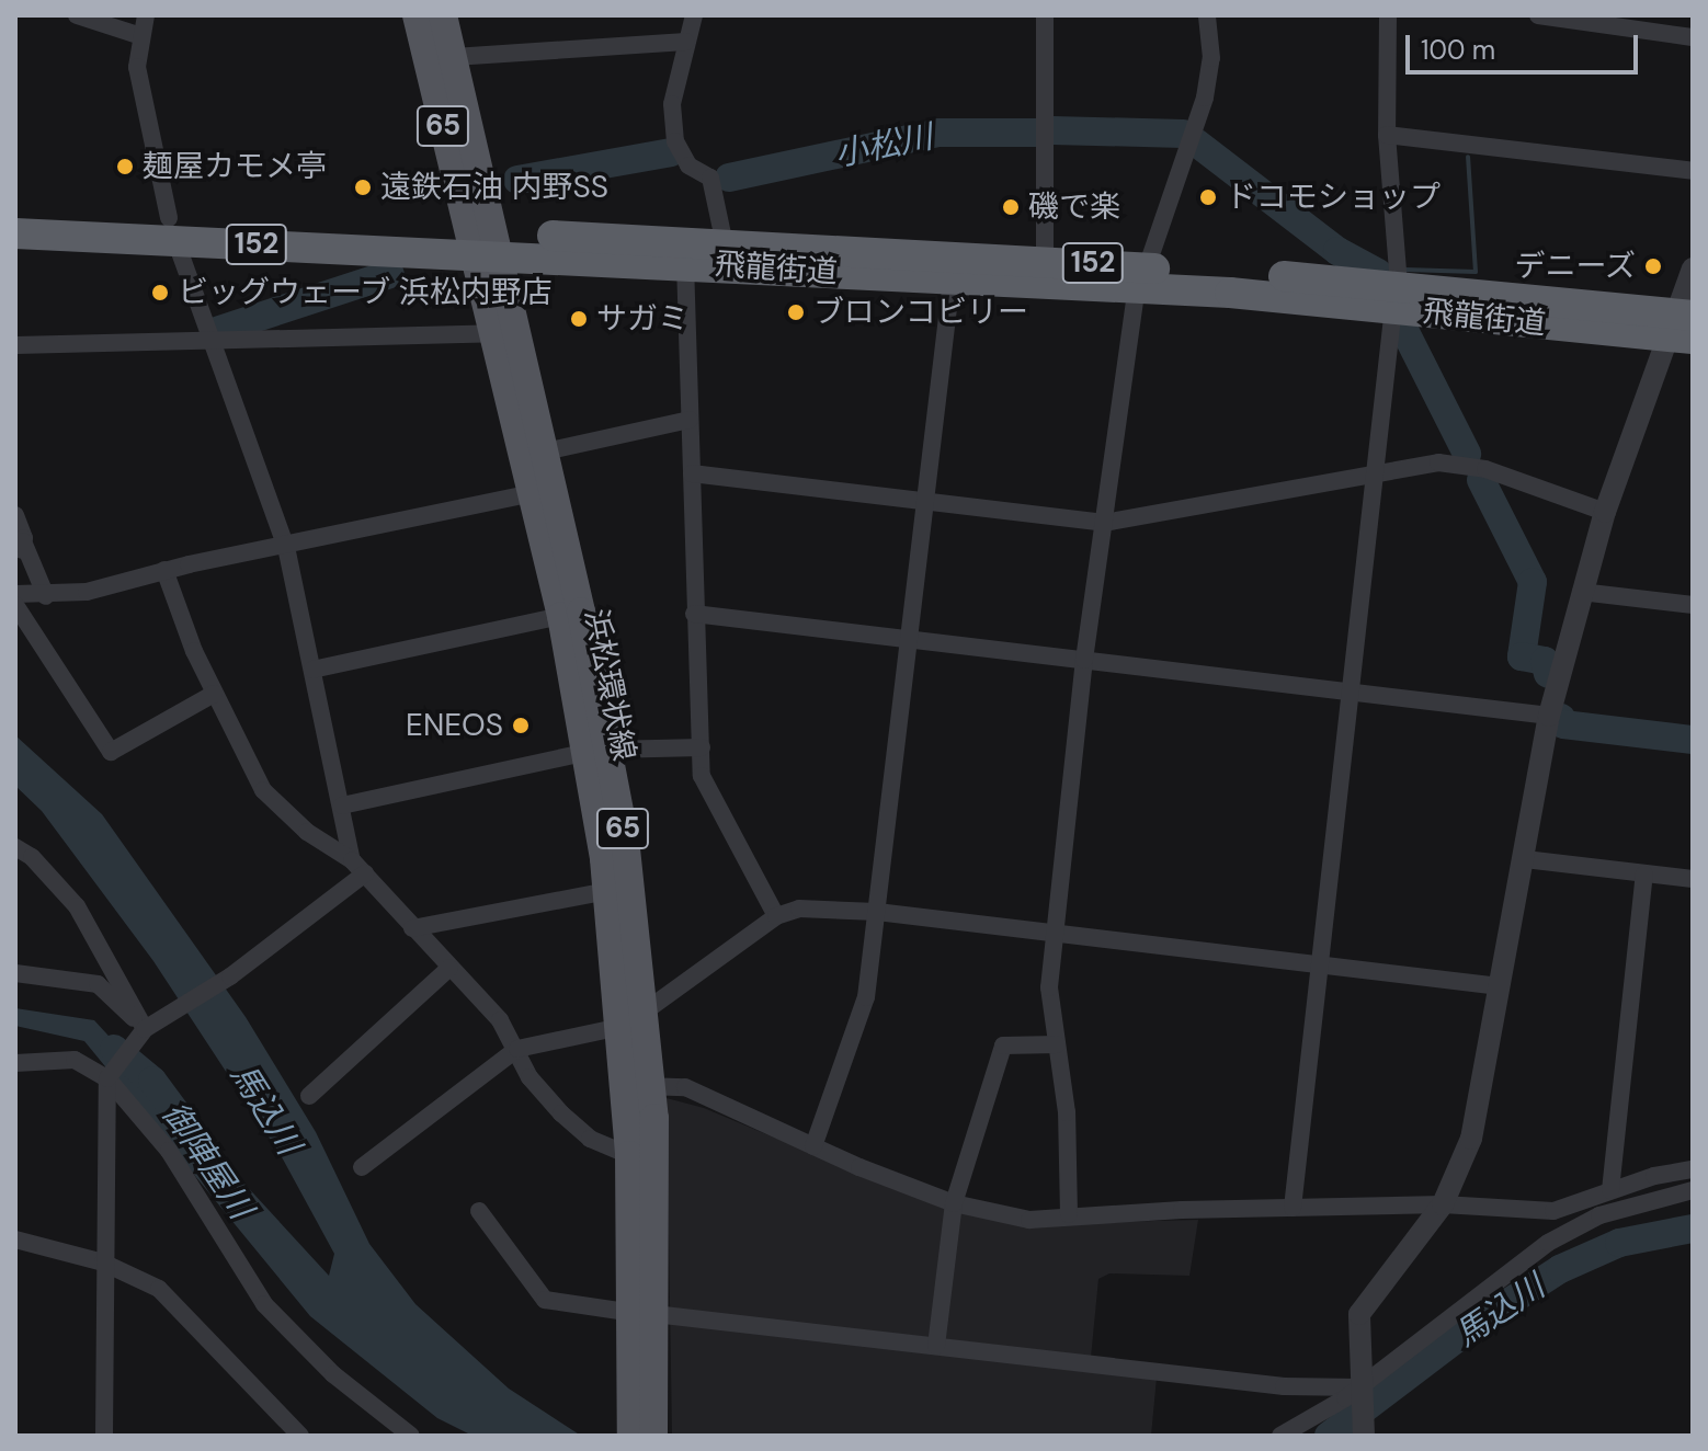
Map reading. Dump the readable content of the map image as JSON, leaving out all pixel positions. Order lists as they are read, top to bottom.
{
  "streets": {
    "highway": ["152", "飛龍街道"],
    "main road": ["65", "浜松環状線"]
  },
  "crossings": [
    ["飛龍街道", "浜松環状線"]
  ],
  "water": ["小松川", "馬込川", "御陣屋川"],
  "places": [
    "麺屋カモメ亭",
    "遠鉄石油 内野SS",
    "ドコモショップ",
    "磯で楽",
    "デニーズ",
    "ビッグウェーブ 浜松内野店",
    "ブロンコビリー",
    "サガミ",
    "ENEOS"
  ],
  "scale_bar": "100 m"
}
